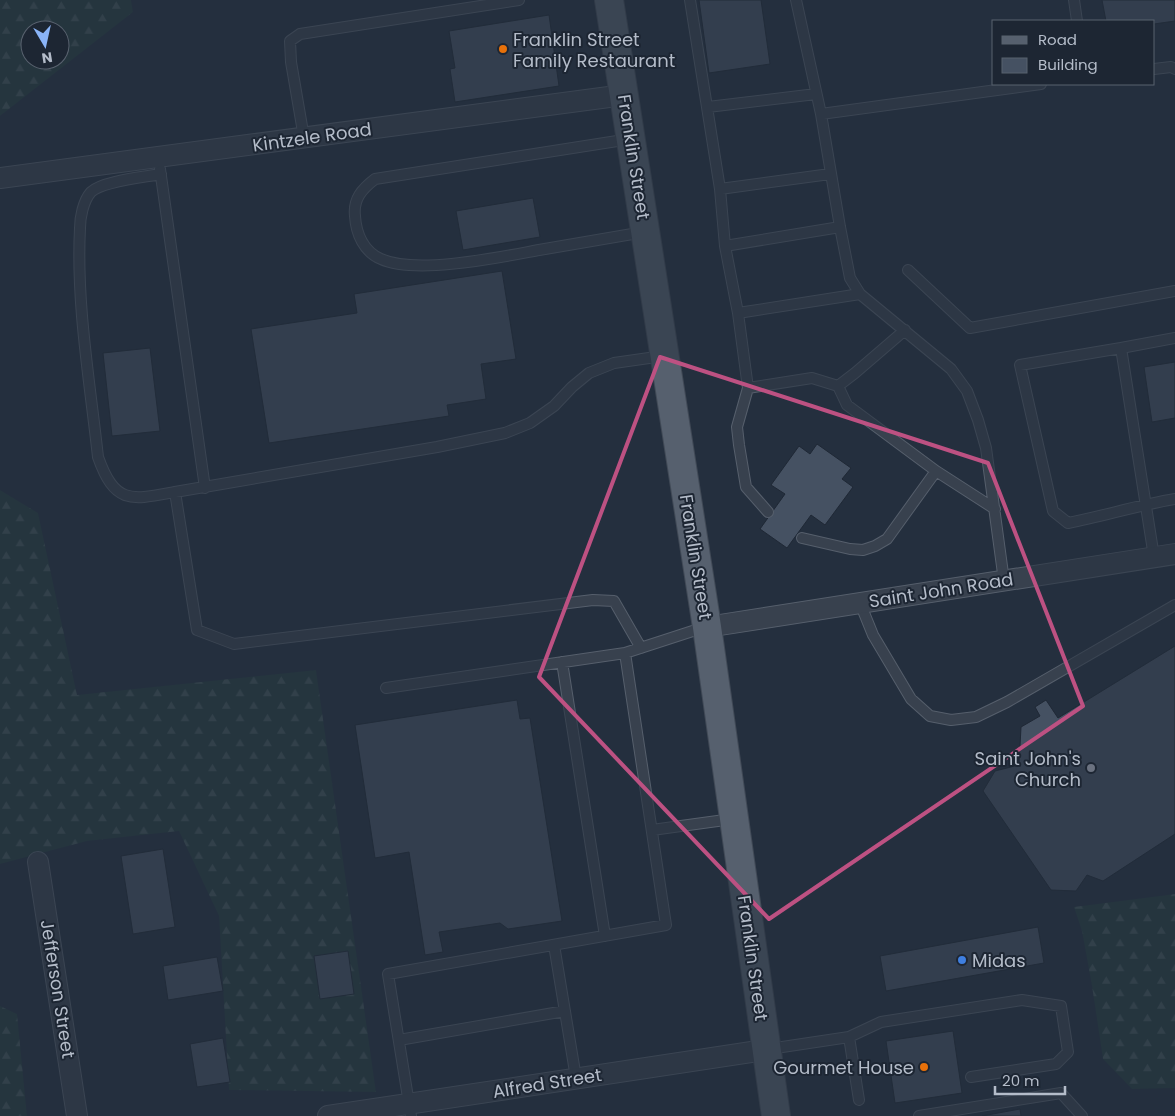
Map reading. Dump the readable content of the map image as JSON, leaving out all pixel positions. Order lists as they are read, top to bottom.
{
  "streets": {
    "main road": ["Franklin Street"],
    "street": [
      "Kintzele Road",
      "Saint John Road",
      "Jefferson Street",
      "Alfred Street"
    ]
  },
  "crossings": [
    ["Kintzele Road", "Franklin Street"],
    ["Franklin Street", "Saint John Road"],
    ["Franklin Street", "Alfred Street"]
  ],
  "places": [
    "Franklin Street Family Restaurant",
    "Saint John's Church",
    "Midas",
    "Gourmet House"
  ],
  "legend": ["Road", "Building"],
  "scale_bar": "20 m",
  "north": "bottom"
}
